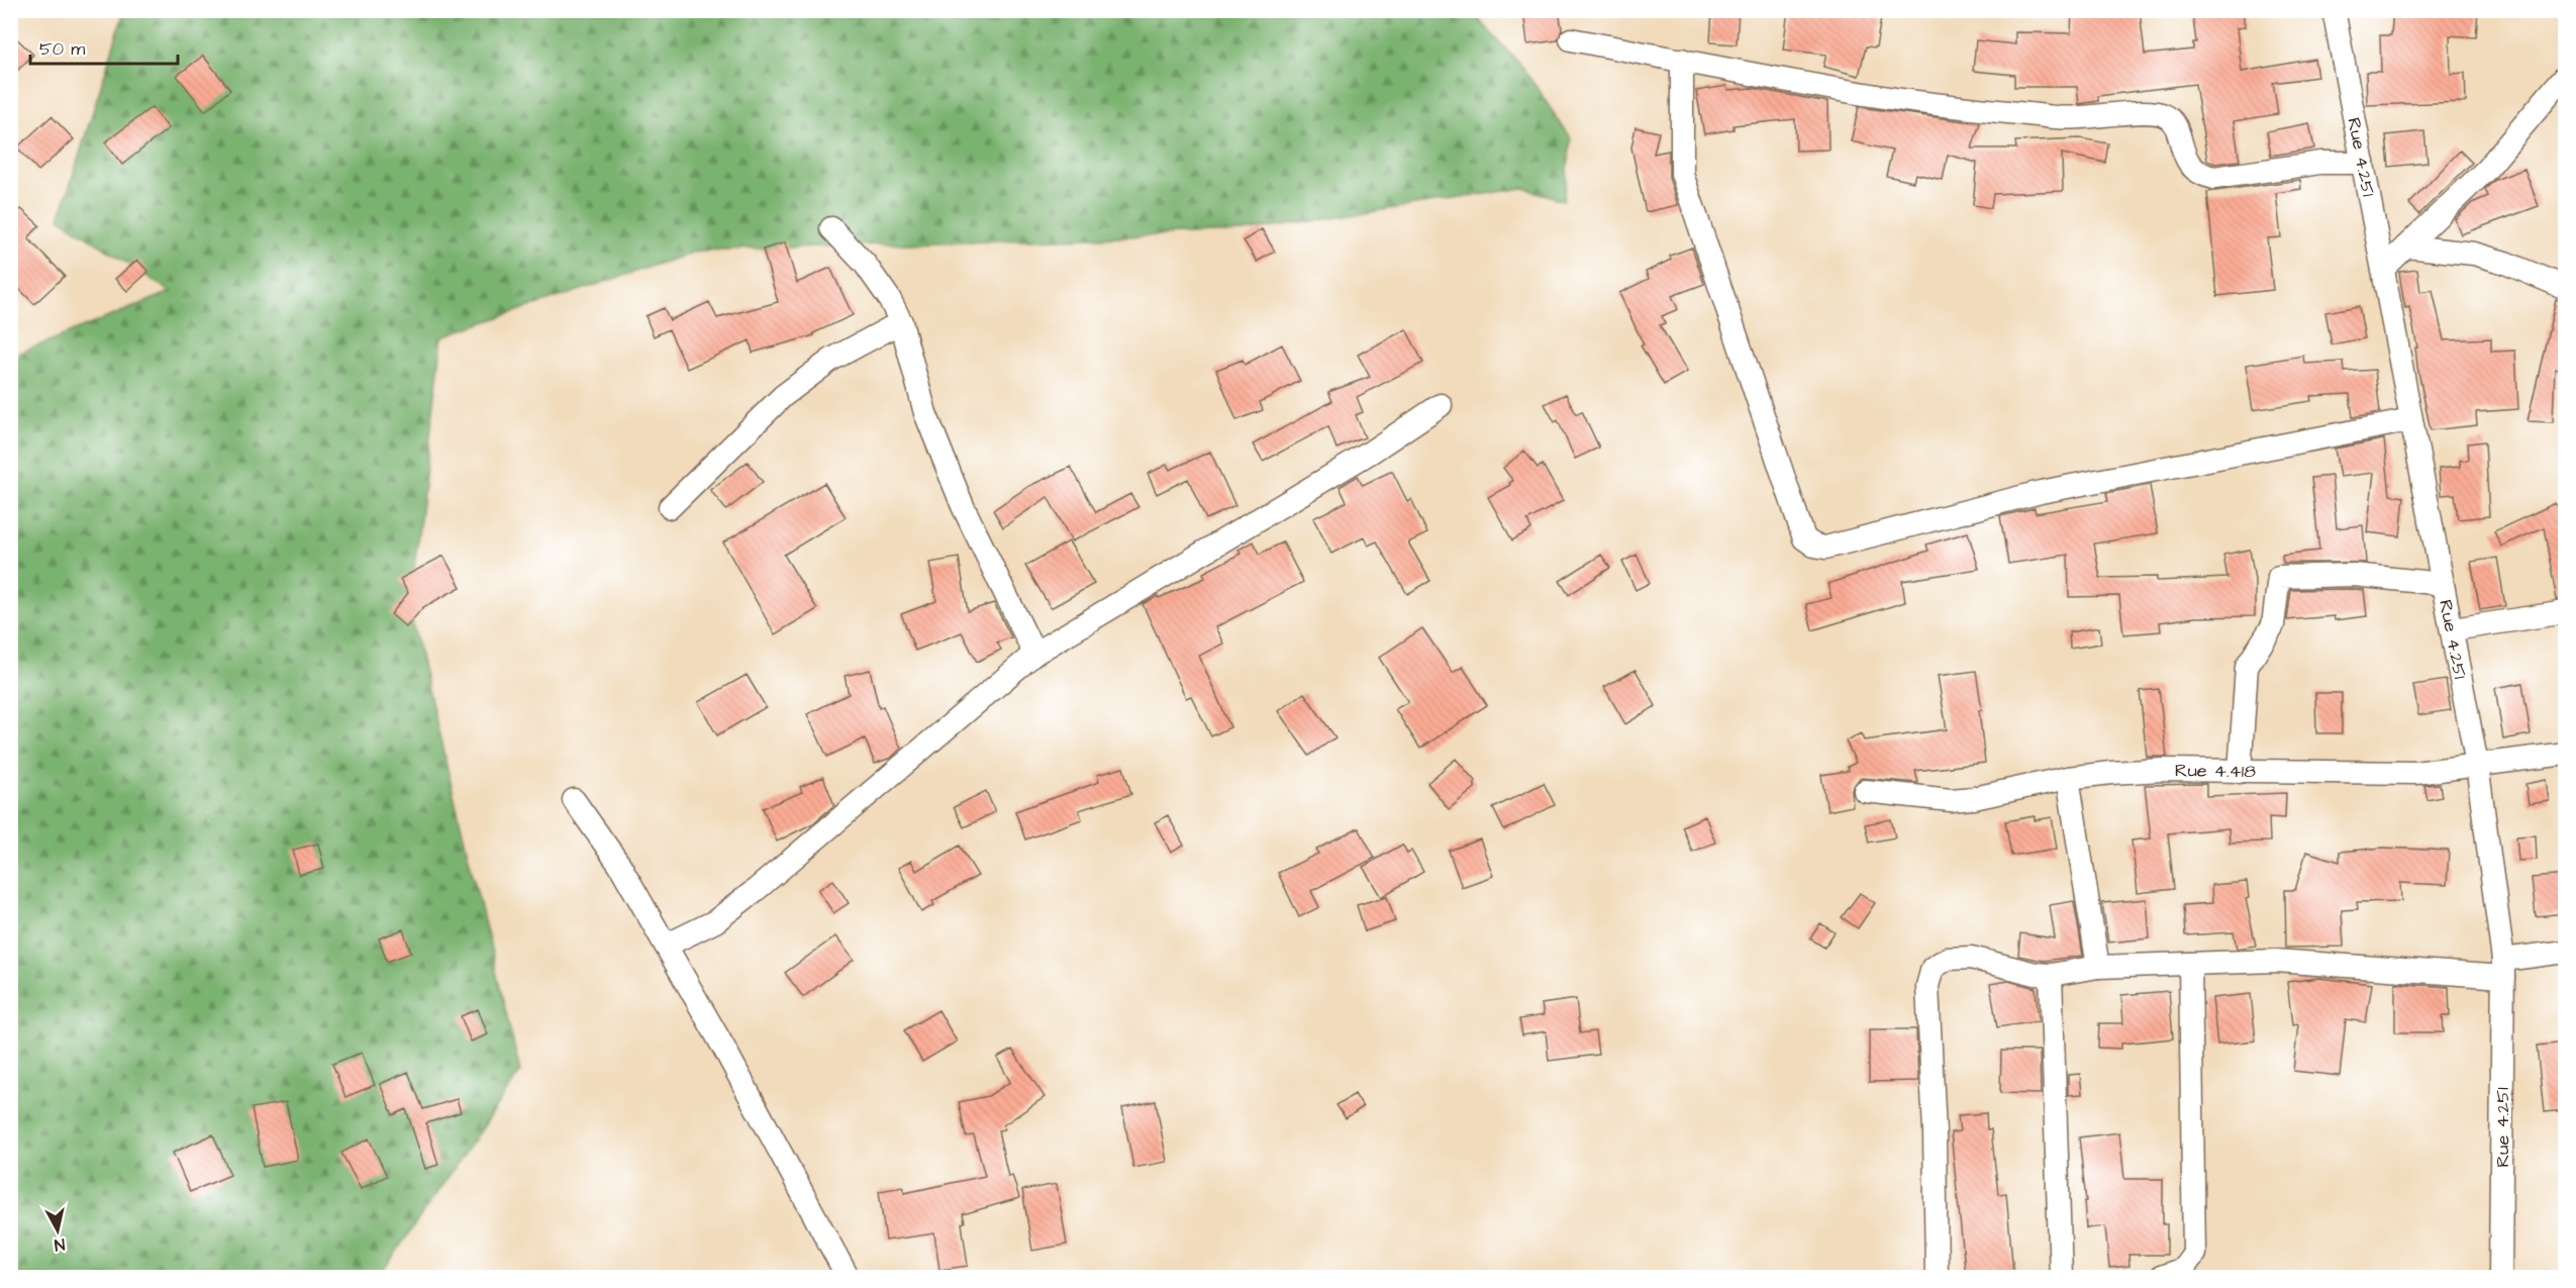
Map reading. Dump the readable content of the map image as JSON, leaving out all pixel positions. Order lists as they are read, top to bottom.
{
  "streets": {
    "street": ["Rue 4.251", "Rue 4.418"]
  },
  "crossings": [
    ["Rue 4.251", "Rue 4.418"]
  ],
  "scale_bar": "50 m",
  "north": "bottom"
}
